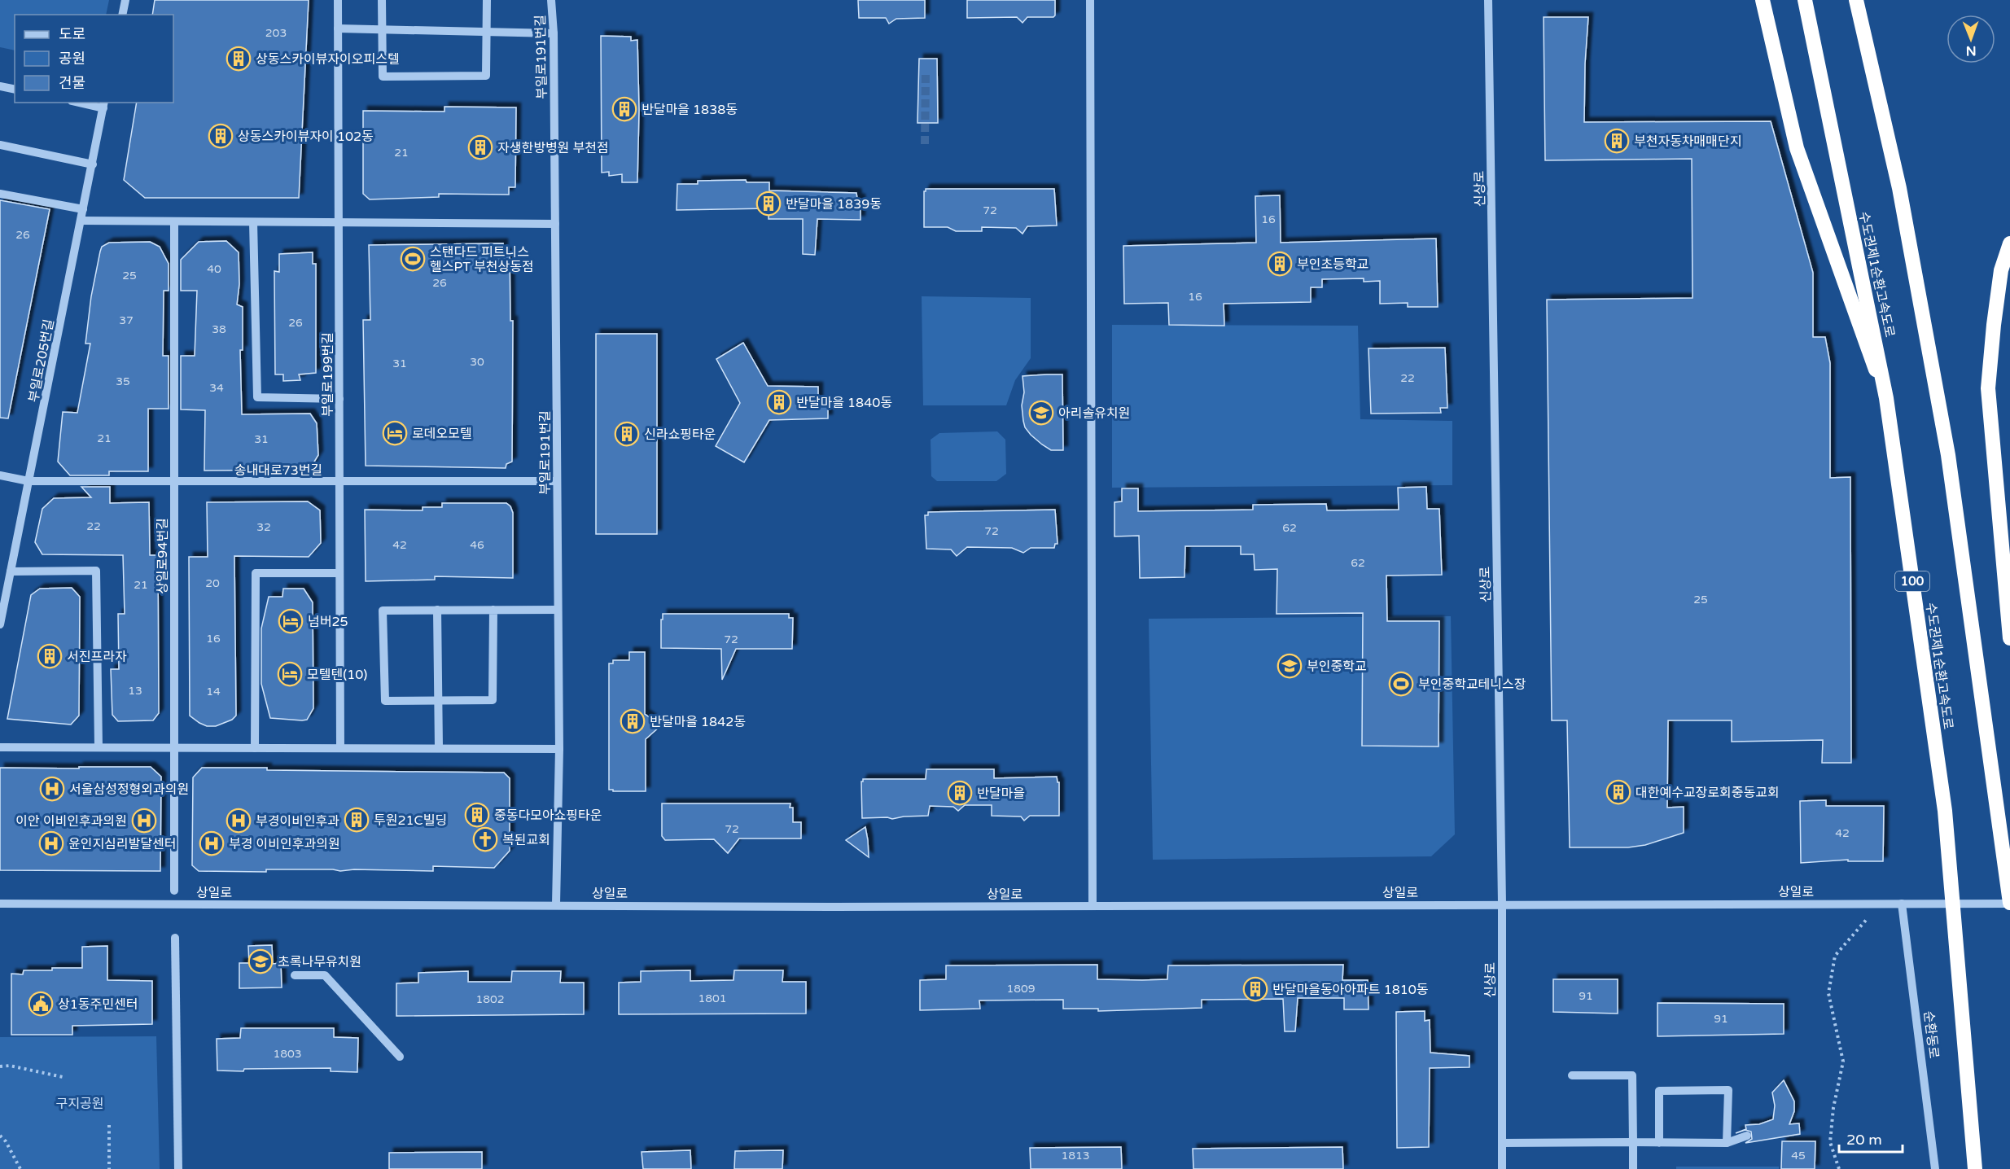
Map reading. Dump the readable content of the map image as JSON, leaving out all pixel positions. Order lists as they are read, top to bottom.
{
  "streets": {
    "highway": ["수도권제1순환고속도로", "100"],
    "street": [
      "부일로191번길",
      "신상로",
      "부일로205번길",
      "부일로199번길",
      "송내대로73번길",
      "상일로94번길",
      "상일로",
      "순환동로"
    ]
  },
  "crossings": [
    ["부일로191번길", "송내대로73번길"],
    ["부일로191번길", "상일로"],
    ["신상로", "상일로"],
    ["부일로205번길", "송내대로73번길"],
    ["부일로199번길", "송내대로73번길"],
    ["송내대로73번길", "상일로94번길"],
    ["상일로", "순환동로"]
  ],
  "parks": ["구지공원"],
  "places": {
    "building": [
      "상동스카이뷰자이오피스텔",
      "반달마을 1838동",
      "상동스카이뷰자이 102동",
      "부천자동차매매단지",
      "자생한방병원 부천점",
      "반달마을 1839동",
      "부인초등학교",
      "반달마을 1840동",
      "신라쇼핑타운",
      "서진프라자",
      "반달마을 1842동",
      "대한예수교장로회중동교회",
      "반달마을",
      "중동다모아쇼핑타운",
      "투원21C빌딩",
      "반달마을동아아파트 1810동"
    ],
    "sports": ["스탠다드 피트니스 헬스PT 부천상동점", "부인중학교테니스장"],
    "school or university": ["아리솔유치원", "부인중학교", "초록나무유치원"],
    "hotel": ["로데오모텔", "넘버25", "모텔텐(10)"],
    "hospital": [
      "서울삼성정형외과의원",
      "이안 이비인후과의원",
      "부경이비인후과",
      "윤인지심리발달센터",
      "부경 이비인후과의원"
    ],
    "church": ["복된교회"],
    "public building": ["상1동주민센터"]
  },
  "house_numbers": [
    "203",
    "21",
    "72",
    "16",
    "26",
    "40",
    "25",
    "26",
    "16",
    "37",
    "26",
    "38",
    "30",
    "31",
    "22",
    "35",
    "34",
    "21",
    "31",
    "22",
    "32",
    "62",
    "72",
    "42",
    "46",
    "62",
    "20",
    "21",
    "25",
    "16",
    "72",
    "13",
    "14",
    "72",
    "42",
    "1809",
    "91",
    "1801",
    "1802",
    "91",
    "1803",
    "1813",
    "45"
  ],
  "legend": ["도로", "공원", "건물"],
  "scale_bar": "20 m",
  "north": "bottom"
}
